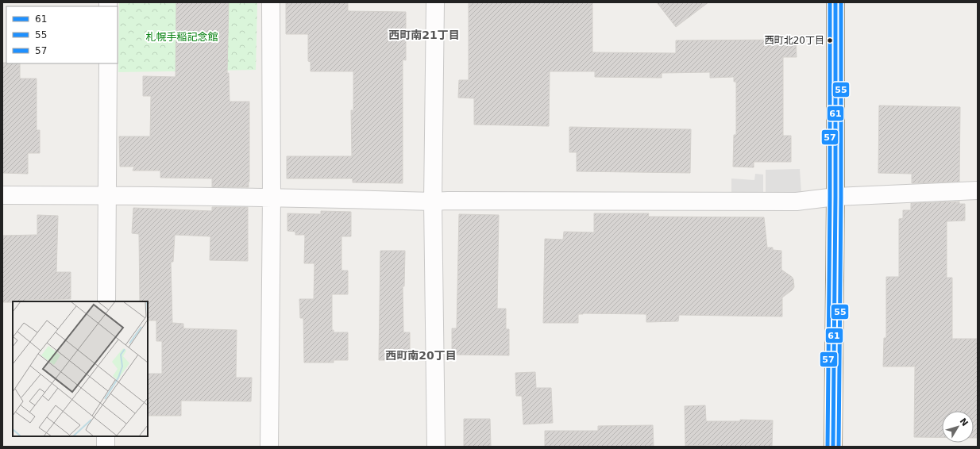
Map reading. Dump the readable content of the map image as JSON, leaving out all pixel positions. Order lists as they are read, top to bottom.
{
  "districts": ["西町南21丁目", "西町南20丁目"],
  "parks": ["札幌手稲記念館"],
  "places": ["西町北20丁目"],
  "lines": ["transit line 61", "transit line 55", "transit line 57"],
  "legend": ["61", "55", "57"],
  "north": "top right"
}
